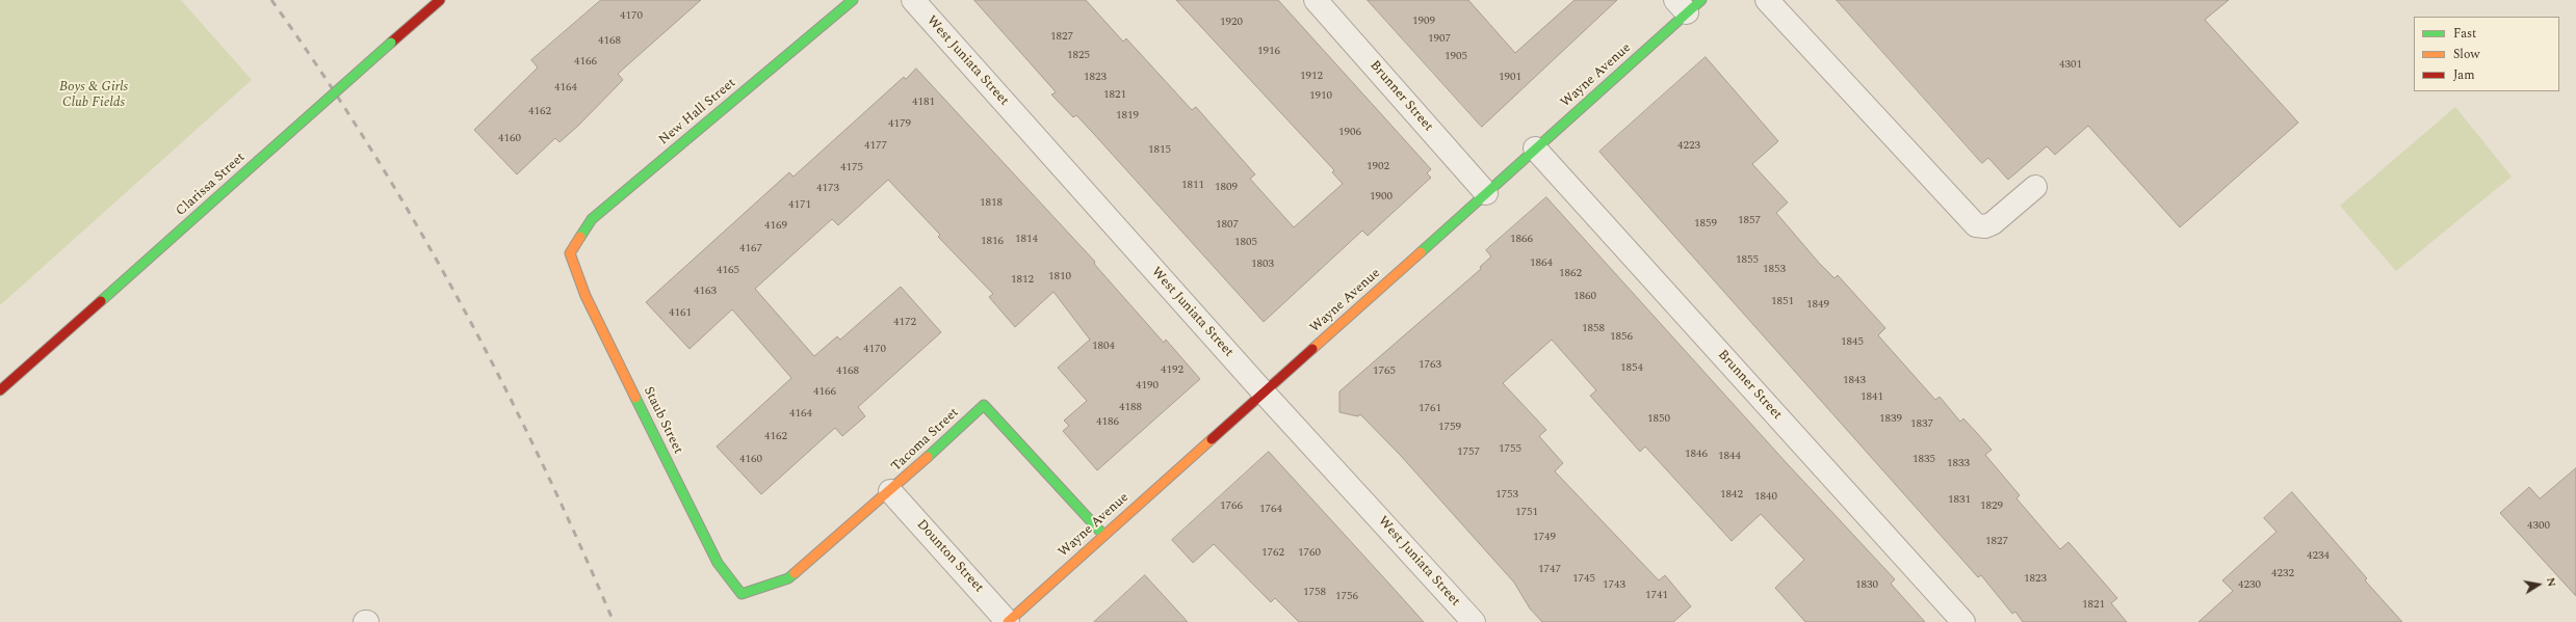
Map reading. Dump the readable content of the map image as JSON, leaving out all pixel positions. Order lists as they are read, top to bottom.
{
  "streets": {
    "street": [
      "West Juniata Street",
      "Wayne Avenue",
      "Brunner Street",
      "New Hall Street",
      "Clarissa Street",
      "Staub Street",
      "Tacoma Street",
      "Dounton Street"
    ]
  },
  "crossings": [
    ["West Juniata Street", "Wayne Avenue"],
    ["Wayne Avenue", "Brunner Street"],
    ["Wayne Avenue", "Tacoma Street"],
    ["Wayne Avenue", "Dounton Street"],
    ["New Hall Street", "Staub Street"],
    ["Staub Street", "Tacoma Street"],
    ["Tacoma Street", "Dounton Street"]
  ],
  "parks": ["Boys & Girls Club Fields"],
  "house_numbers": [
    "4170",
    "1909",
    "1920",
    "1827",
    "1907",
    "4168",
    "1916",
    "1825",
    "1905",
    "4166",
    "4301",
    "1912",
    "1823",
    "1901",
    "4164",
    "1821",
    "1910",
    "4181",
    "4162",
    "1819",
    "4179",
    "1906",
    "4160",
    "4177",
    "4223",
    "1815",
    "1902",
    "4175",
    "1811",
    "1809",
    "4173",
    "1900",
    "1818",
    "4171",
    "1857",
    "1859",
    "1807",
    "4169",
    "1814",
    "1866",
    "1816",
    "1805",
    "4167",
    "1855",
    "1864",
    "1803",
    "1853",
    "4165",
    "1862",
    "1810",
    "1812",
    "4163",
    "1860",
    "1851",
    "1849",
    "4161",
    "4172",
    "1858",
    "1856",
    "1845",
    "1804",
    "4170",
    "1763",
    "1854",
    "4192",
    "4168",
    "1765",
    "1843",
    "4190",
    "4166",
    "1841",
    "4188",
    "1761",
    "4164",
    "1850",
    "1839",
    "4186",
    "1837",
    "1759",
    "4162",
    "1755",
    "1757",
    "1846",
    "1844",
    "4160",
    "1835",
    "1833",
    "1753",
    "1842",
    "1840",
    "1831",
    "1766",
    "1829",
    "1764",
    "1751",
    "4300",
    "1749",
    "1827",
    "1762",
    "1760",
    "4234",
    "1747",
    "4232",
    "1745",
    "1823",
    "1743",
    "1830",
    "4230",
    "1758",
    "1741",
    "1756",
    "1821"
  ],
  "legend": ["Fast", "Slow", "Jam"],
  "north": "right"
}
